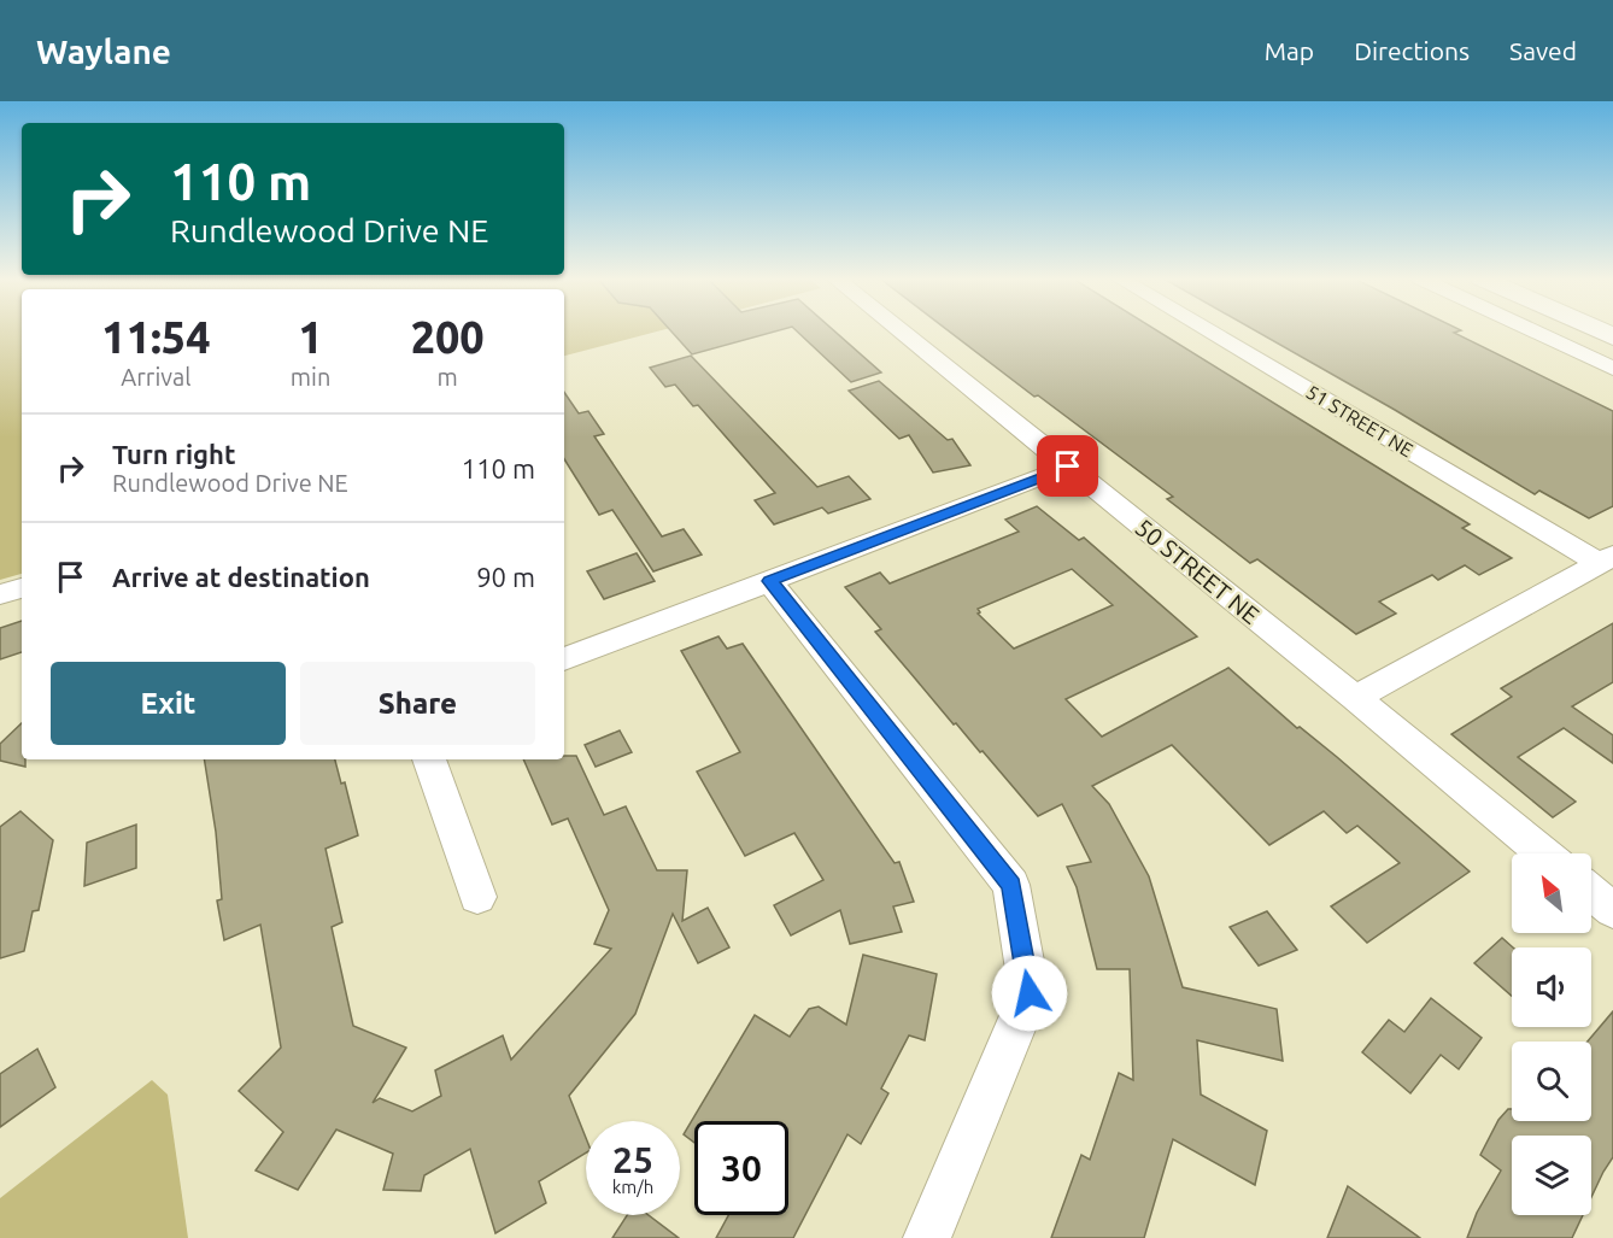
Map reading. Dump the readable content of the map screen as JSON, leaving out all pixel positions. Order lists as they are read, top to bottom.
{
  "streets": {
    "street": ["51 STREET NE", "50 STREET NE"]
  },
  "north": "top left",
  "page": {
    "header": "Waylane",
    "nav": ["Map", "Directions", "Saved"],
    "turn": ["110 m", "Rundlewood Drive NE"],
    "eta": [
      "11:54",
      "Arrival",
      "1",
      "min",
      "200",
      "m"
    ],
    "list": [
      {
        "name": "Turn right",
        "note": "Rundlewood Drive NE",
        "value": "110 m"
      },
      {
        "name": "Arrive at destination",
        "value": "90 m"
      }
    ],
    "buttons": ["Exit", "Share"],
    "speed": "25 km/h",
    "limit": "30"
  }
}
